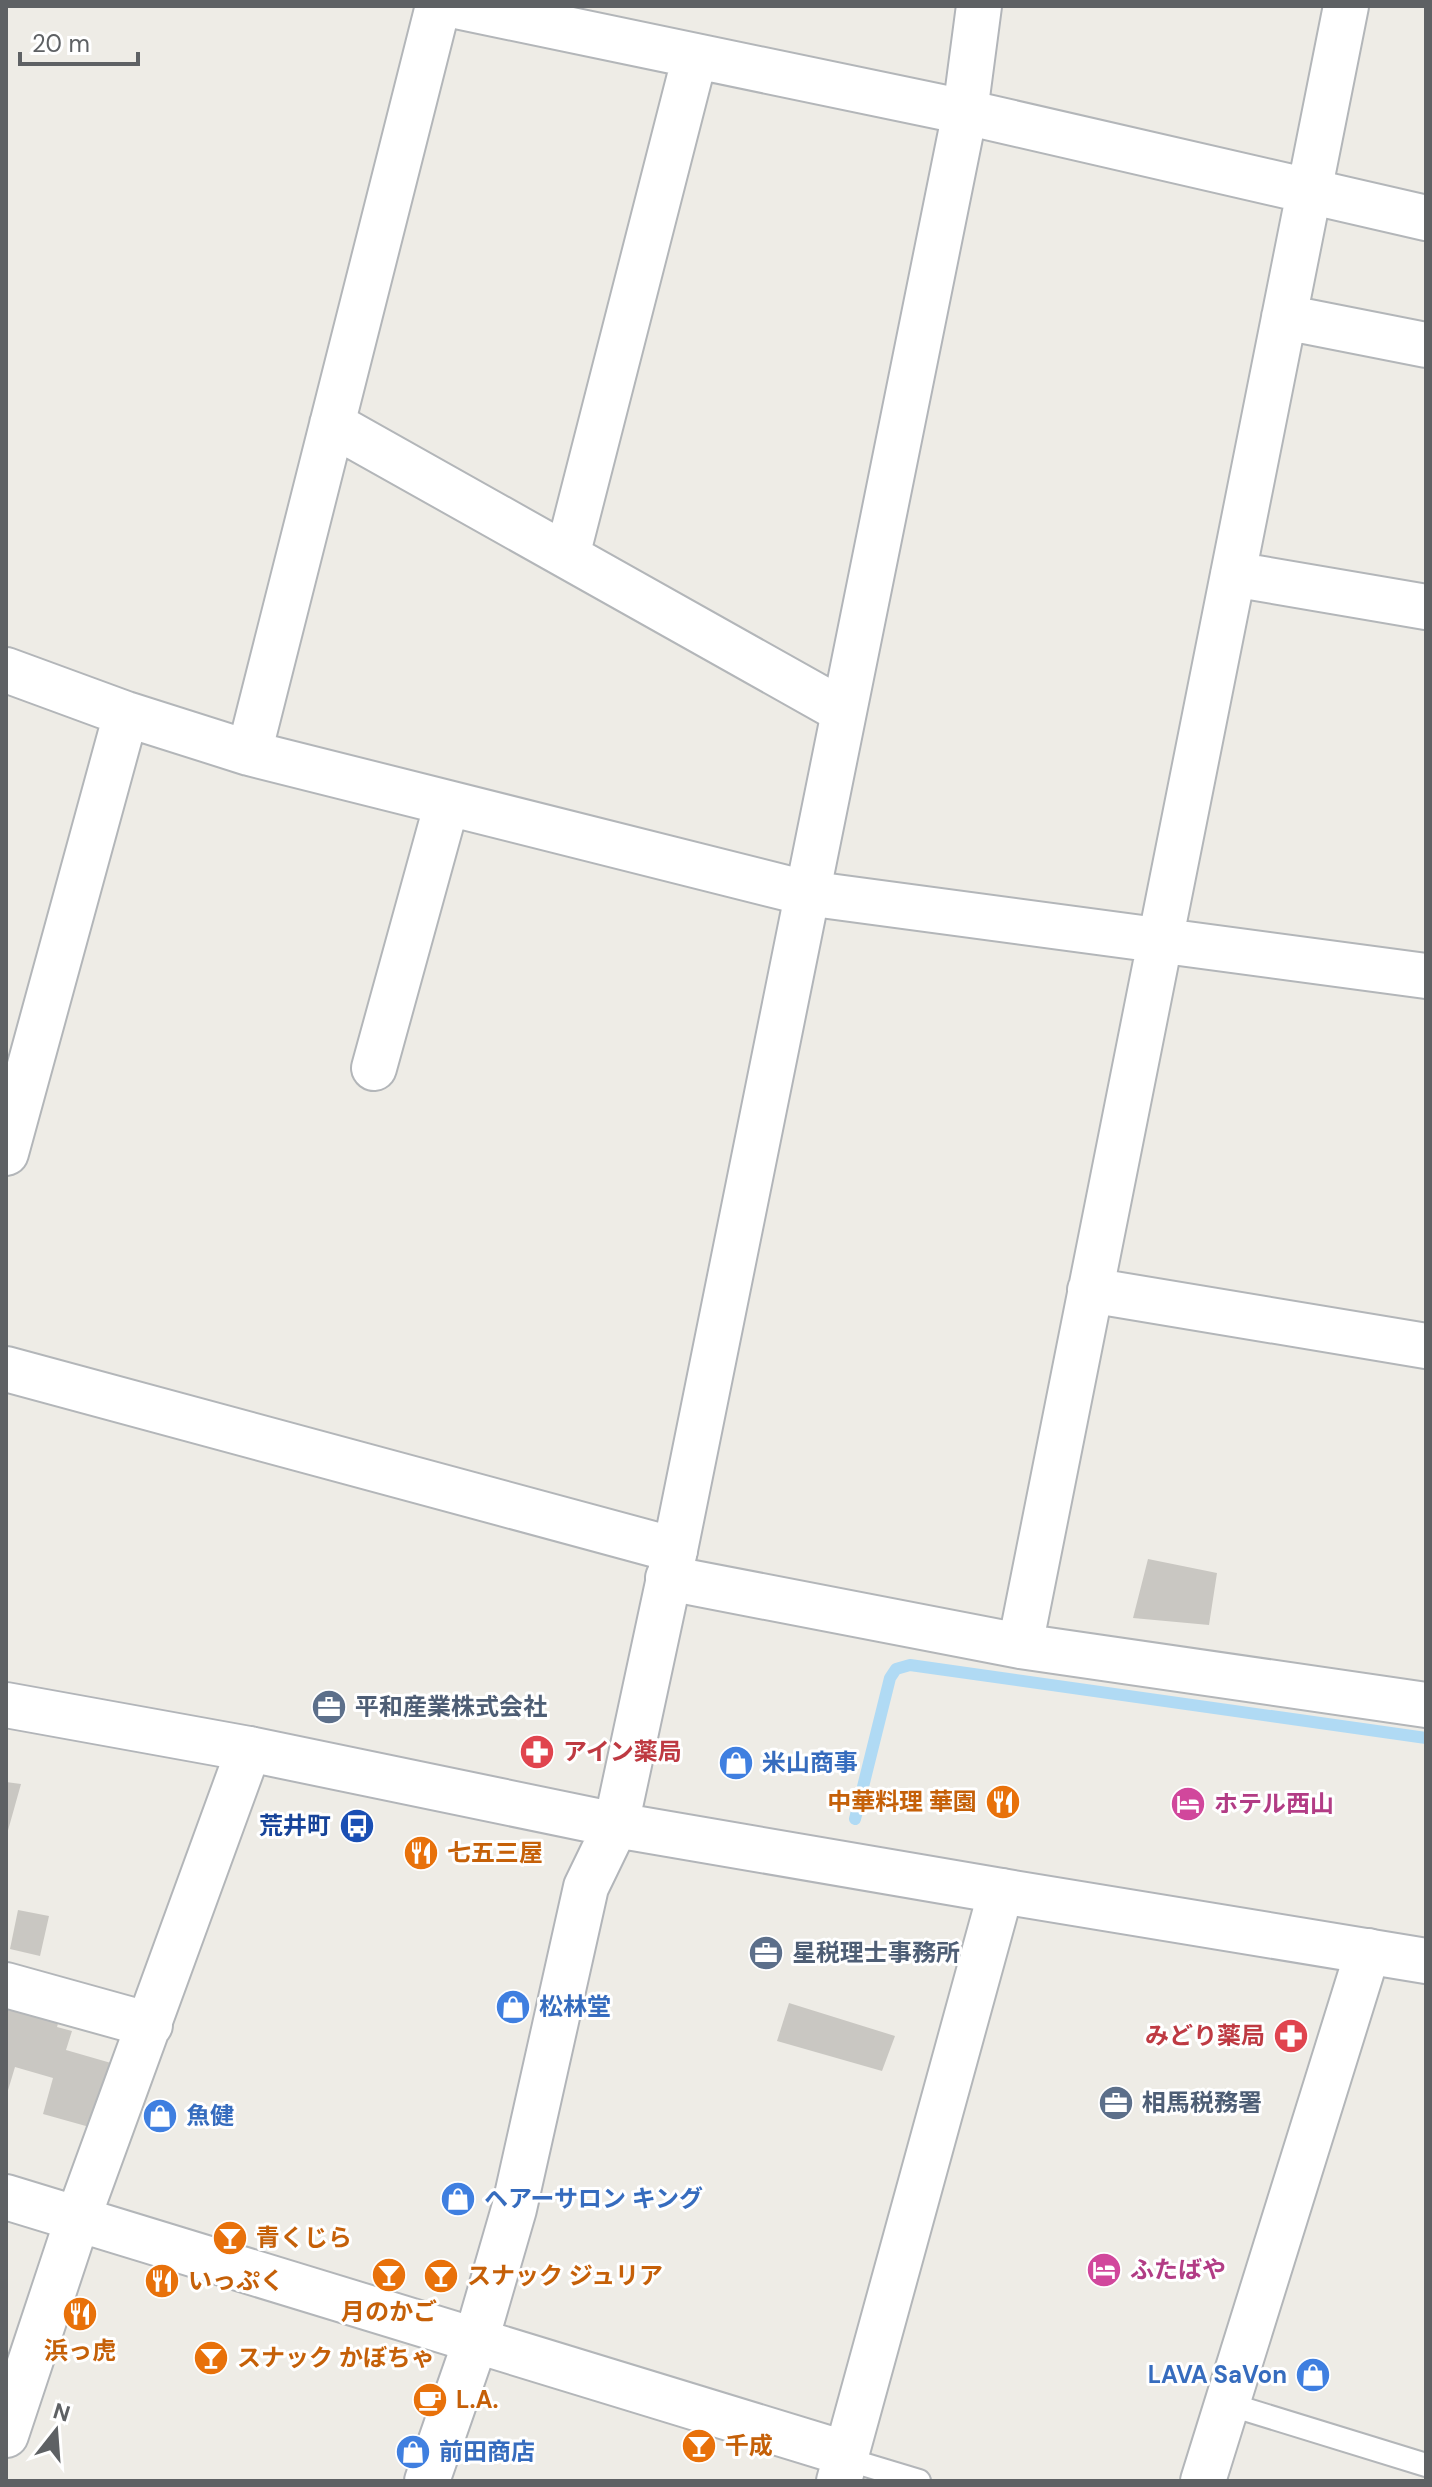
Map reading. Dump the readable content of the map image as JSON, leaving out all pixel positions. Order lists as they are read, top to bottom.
{
  "places": {
    "office": ["平和産業株式会社", "星税理士事務所", "相馬税務署"],
    "pharmacy": ["アイン薬局", "みどり薬局"],
    "shop": [
      "米山商事",
      "松林堂",
      "魚健",
      "ヘアーサロン キング",
      "LAVA SaVon",
      "前田商店"
    ],
    "restaurant": [
      "中華料理 華園",
      "七五三屋",
      "いっぷく",
      "浜っ虎"
    ],
    "hotel": ["ホテル西山", "ふたばや"],
    "bus stop": ["荒井町"],
    "bar": [
      "青くじら",
      "月のかご",
      "スナック ジュリア",
      "スナック かぼちゃ",
      "千成"
    ],
    "cafe": ["L.A."]
  },
  "scale_bar": "20 m",
  "north": "top"
}
